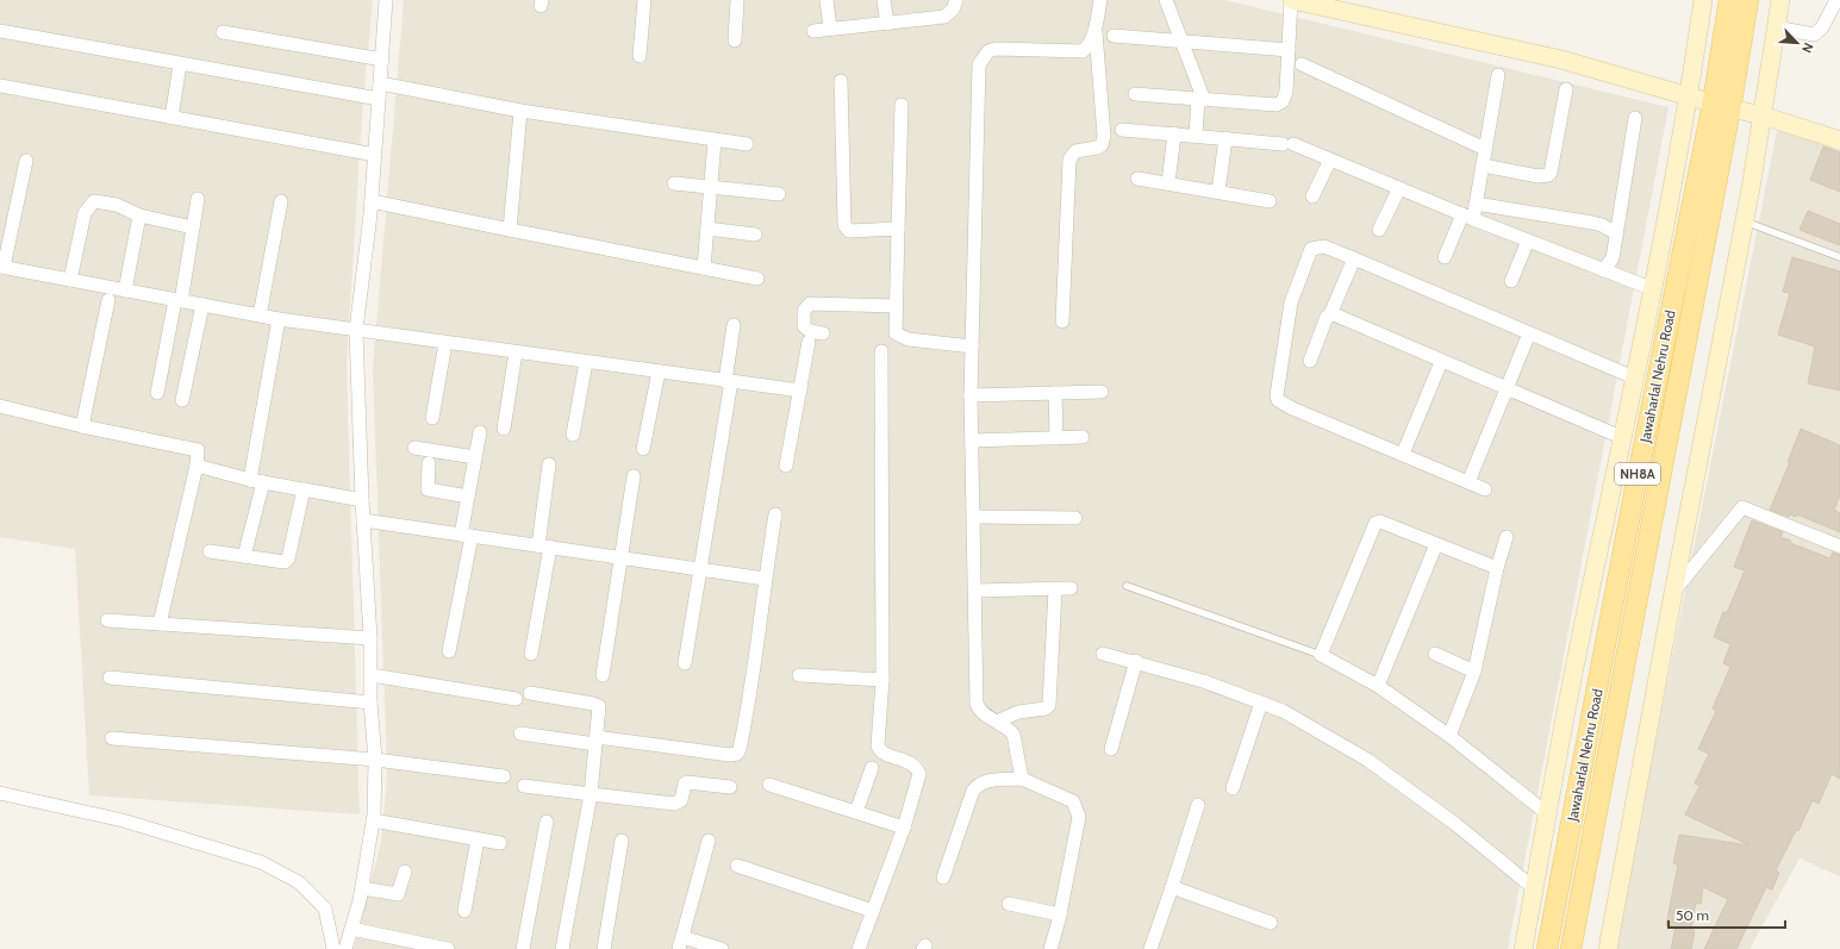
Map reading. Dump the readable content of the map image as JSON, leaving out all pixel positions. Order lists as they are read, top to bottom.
{
  "streets": {
    "main road": ["Jawaharlal Nehru Road", "NH8A"]
  },
  "scale_bar": "50 m",
  "north": "bottom right"
}
